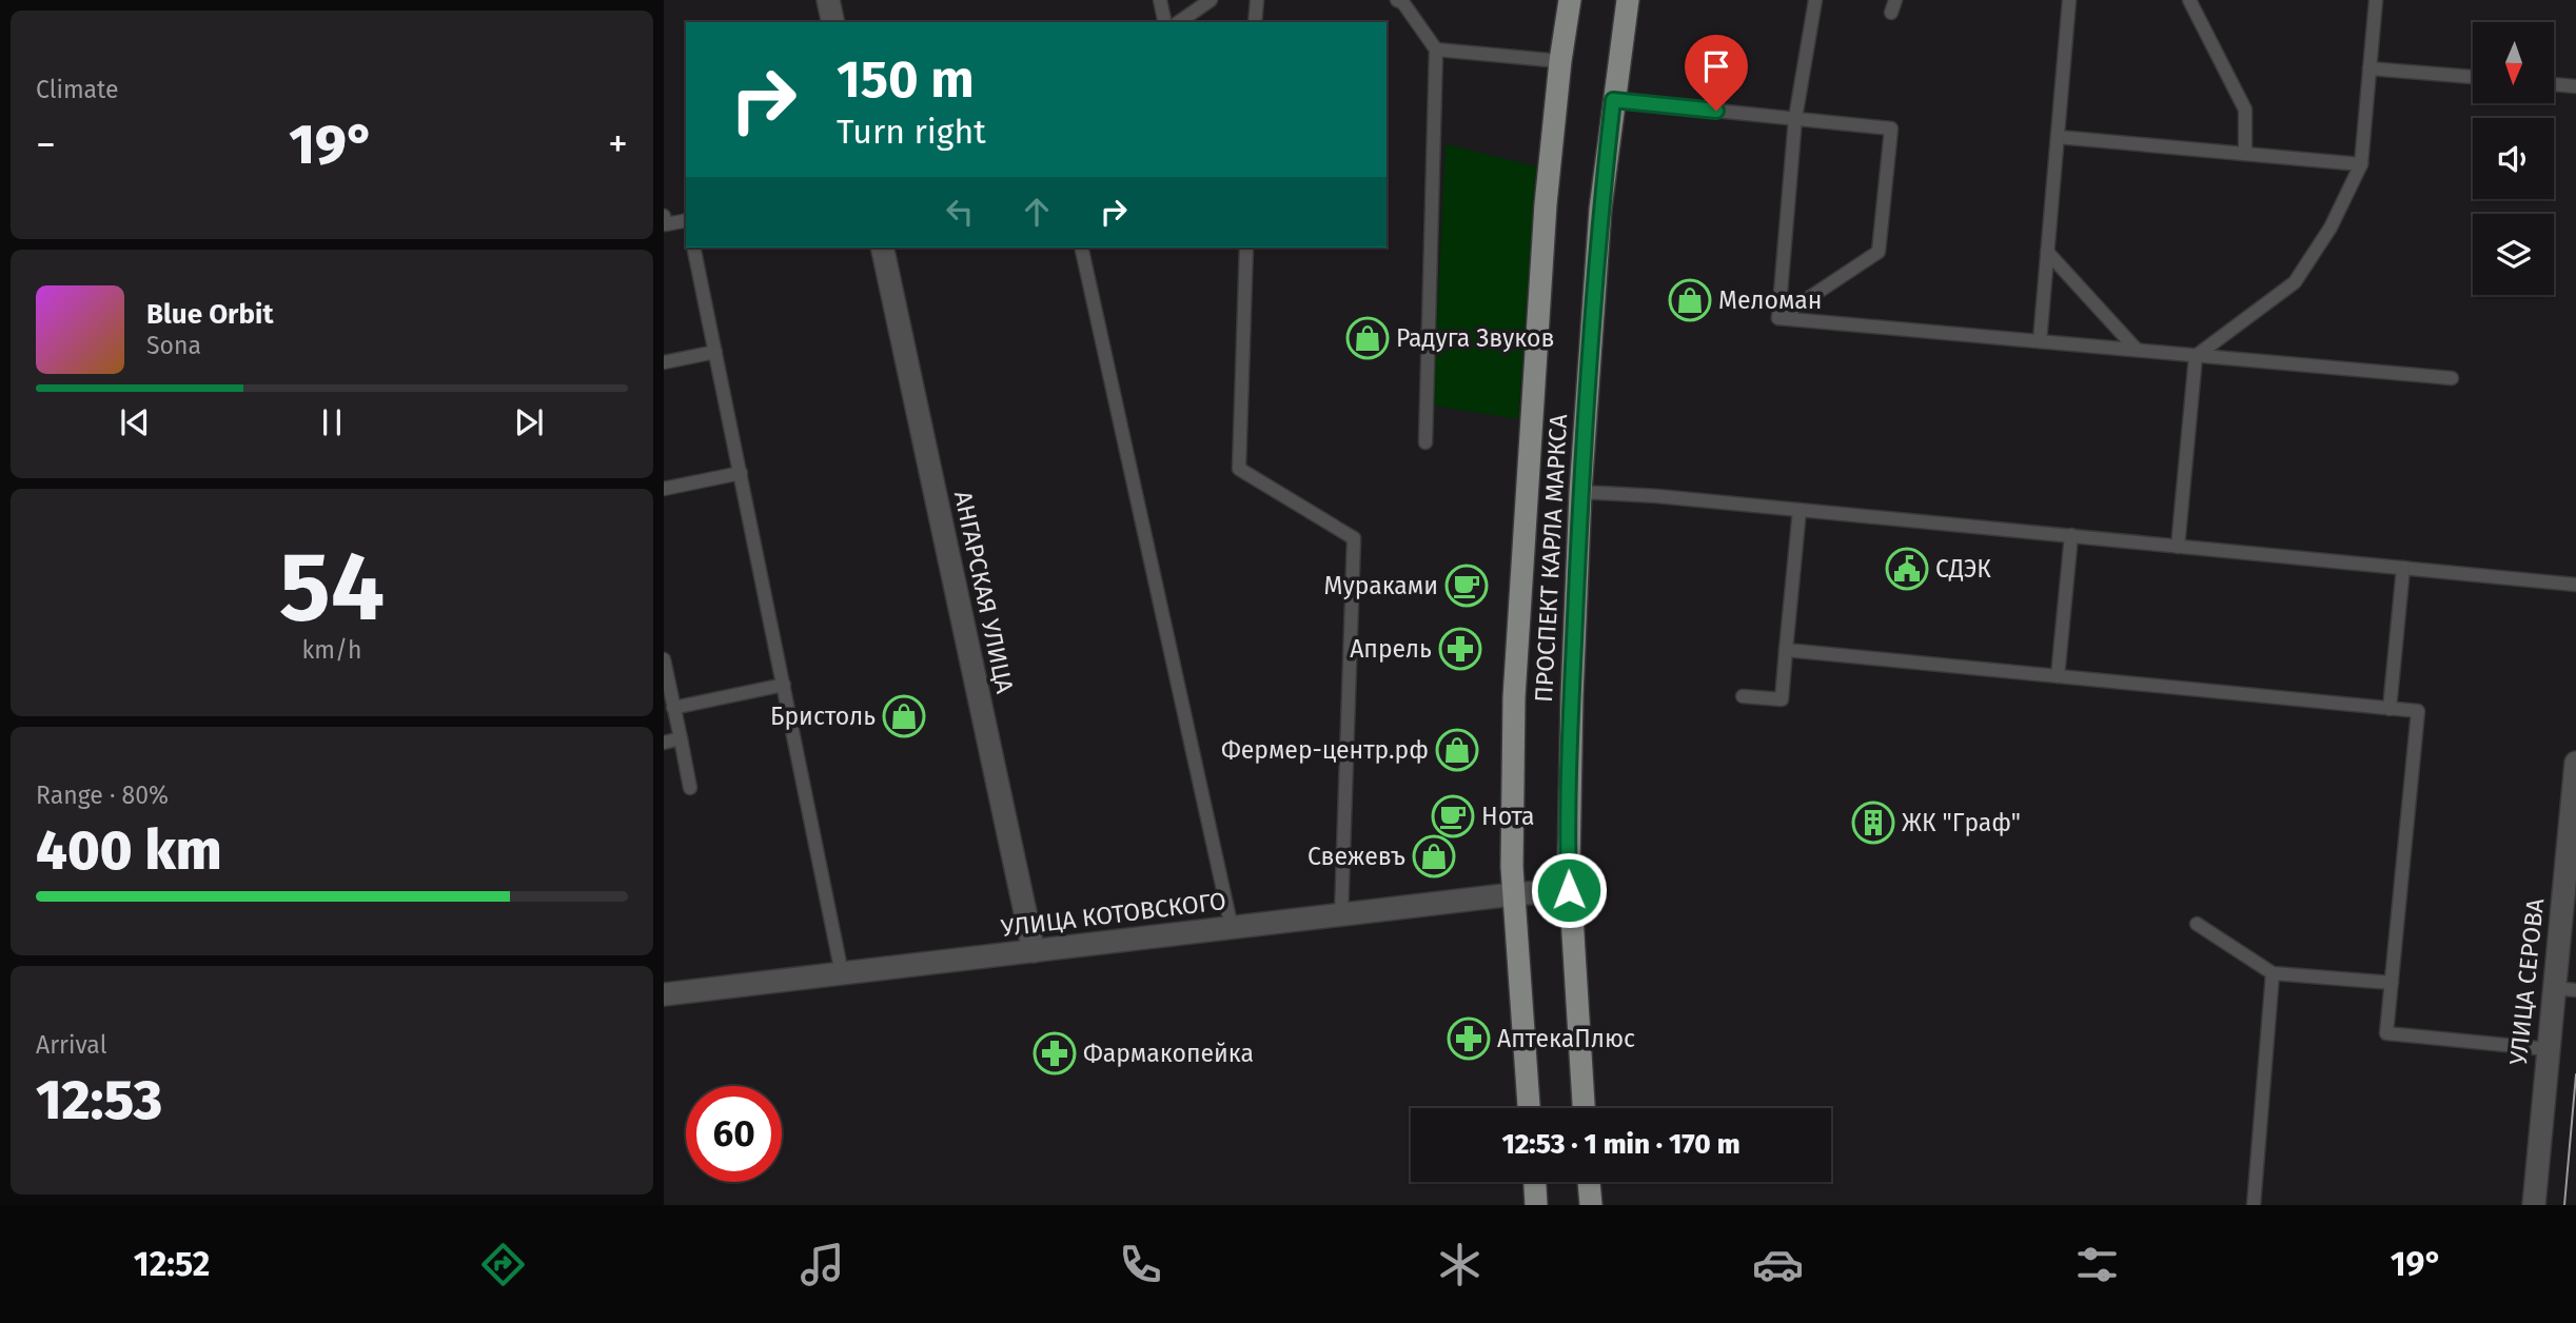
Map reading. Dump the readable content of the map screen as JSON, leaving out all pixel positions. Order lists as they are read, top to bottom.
{
  "streets": {
    "main road": ["ПРОСПЕКТ КАРЛА МАРКСА"],
    "street": ["АНГАРСКАЯ УЛИЦА", "УЛИЦА КОТОВСКОГО", "УЛИЦА СЕРОВА"]
  },
  "crossings": [
    ["ПРОСПЕКТ КАРЛА МАРКСА", "УЛИЦА КОТОВСКОГО"],
    ["АНГАРСКАЯ УЛИЦА", "УЛИЦА КОТОВСКОГО"]
  ],
  "places": {
    "shop": [
      "Меломан",
      "Радуга Звуков",
      "Бристоль",
      "Фермер-центр.рф",
      "Свежевъ"
    ],
    "public building": ["СДЭК"],
    "cafe": ["Мураками", "Нота"],
    "pharmacy": ["Апрель", "АптекаПлюс", "Фармакопейка"],
    "building": ["ЖК \"Граф\""]
  },
  "north": "bottom",
  "page": {
    "tile": [
      "Climate",
      ["54", "km/h"],
      ["Range · 80%", "400 km"],
      ["Arrival", "12:53"]
    ],
    "turn": ["150 m", "Turn right"],
    "heat": ["−", "19°", "+"],
    "song": ["Blue Orbit", "Sona"],
    "limit": "60",
    "trip": "12:53 · 1 min · 170 m",
    "tabs": ["12:52", "19°"]
  }
}
